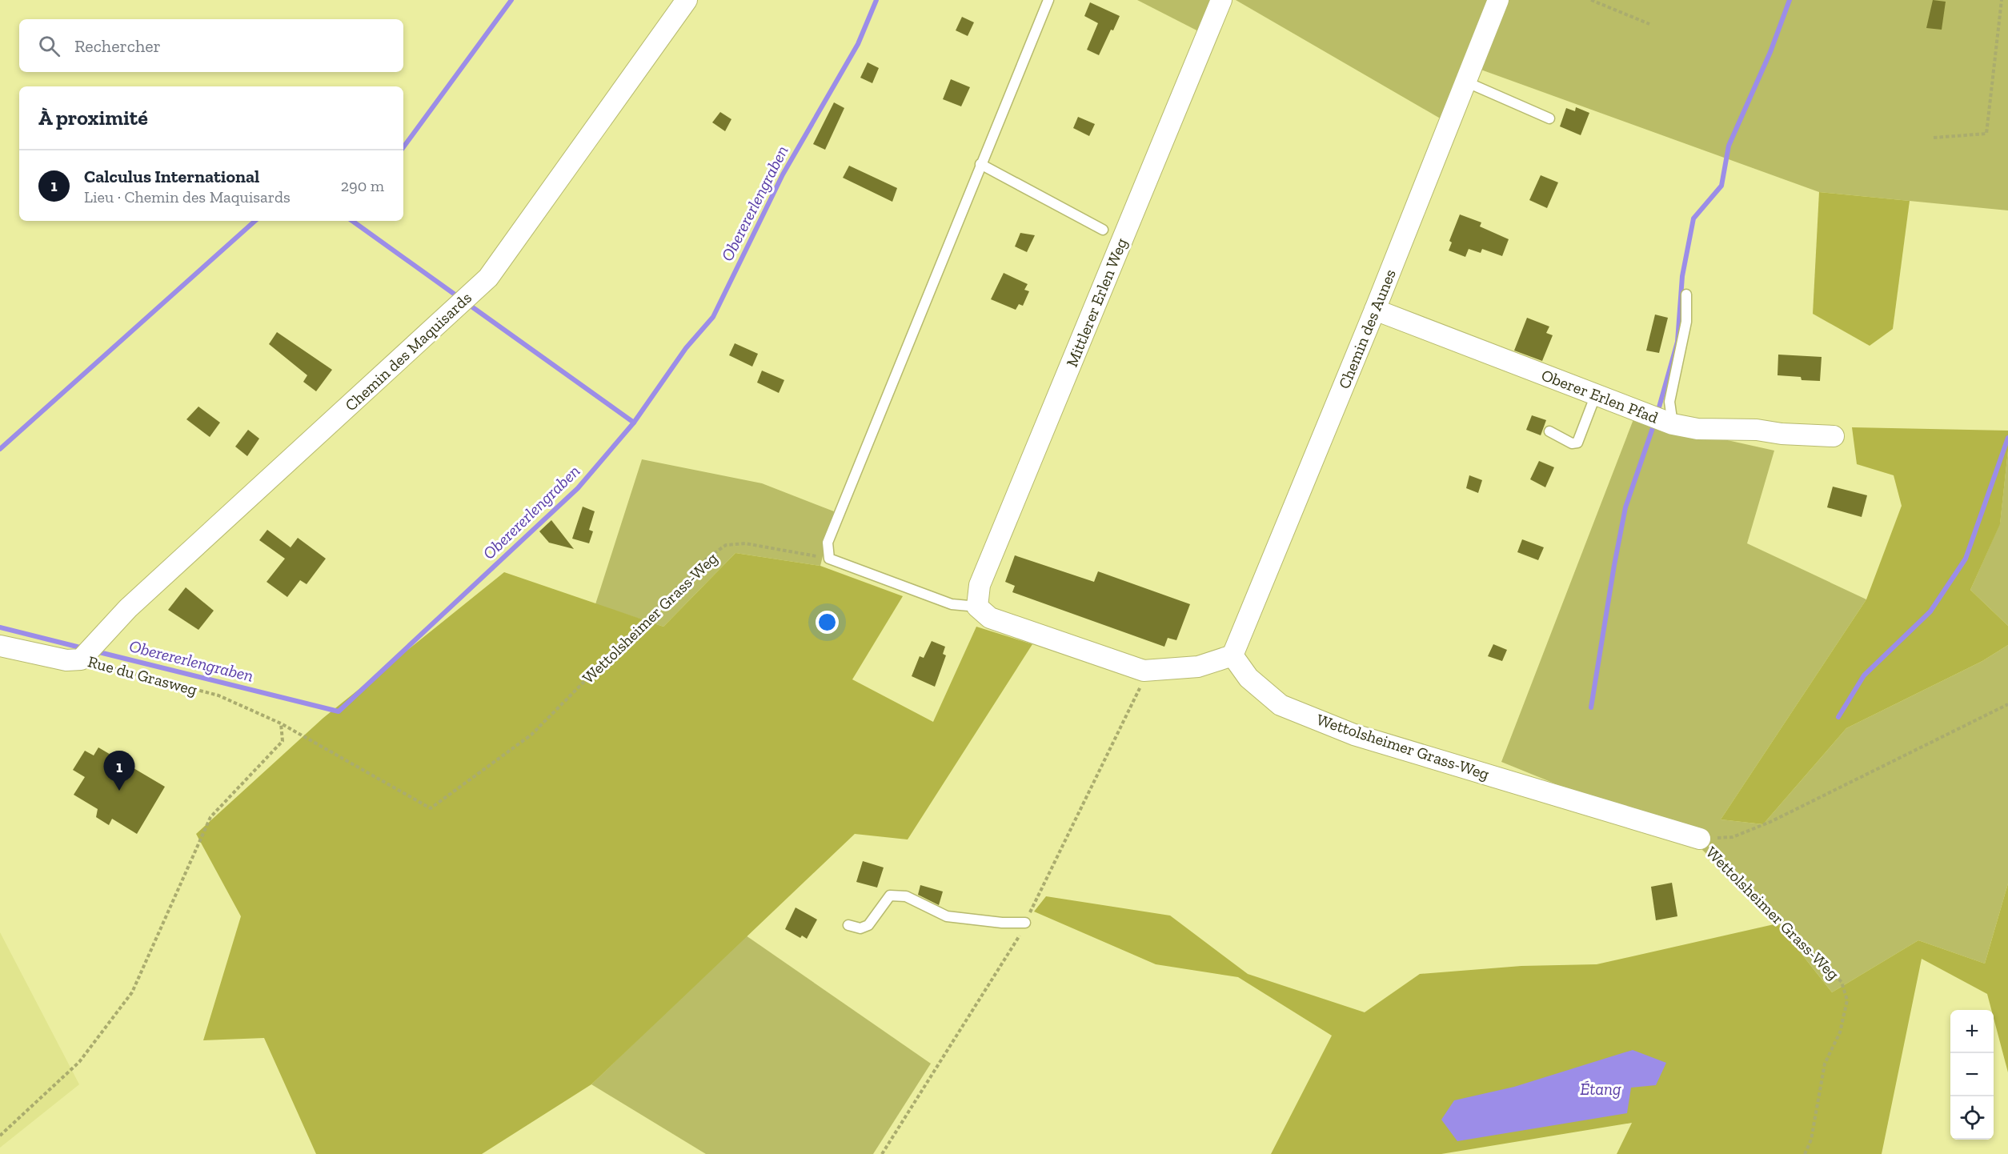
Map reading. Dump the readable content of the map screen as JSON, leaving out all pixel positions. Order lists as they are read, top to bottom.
{
  "streets": {
    "street": [
      "Mittlerer Erlen Weg",
      "Chemin des Aunes",
      "Chemin des Maquisards",
      "Oberer Erlen Pfad",
      "Wettolsheimer Grass-Weg",
      "Rue du Grasweg"
    ]
  },
  "crossings": [
    ["Chemin des Aunes", "Oberer Erlen Pfad"],
    ["Chemin des Aunes", "Wettolsheimer Grass-Weg"],
    ["Chemin des Maquisards", "Rue du Grasweg"],
    ["Wettolsheimer Grass-Weg", "Rue du Grasweg"]
  ],
  "water": ["Oberererlengraben", "Étang"],
  "page": {
    "search": "Rechercher",
    "heading": "À proximité",
    "list": [
      {
        "mark": "1",
        "name": "Calculus International",
        "note": "Lieu · Chemin des Maquisards",
        "value": "290 m"
      }
    ],
    "pins": "1",
    "map_buttons": ["+", "−"]
  }
}
